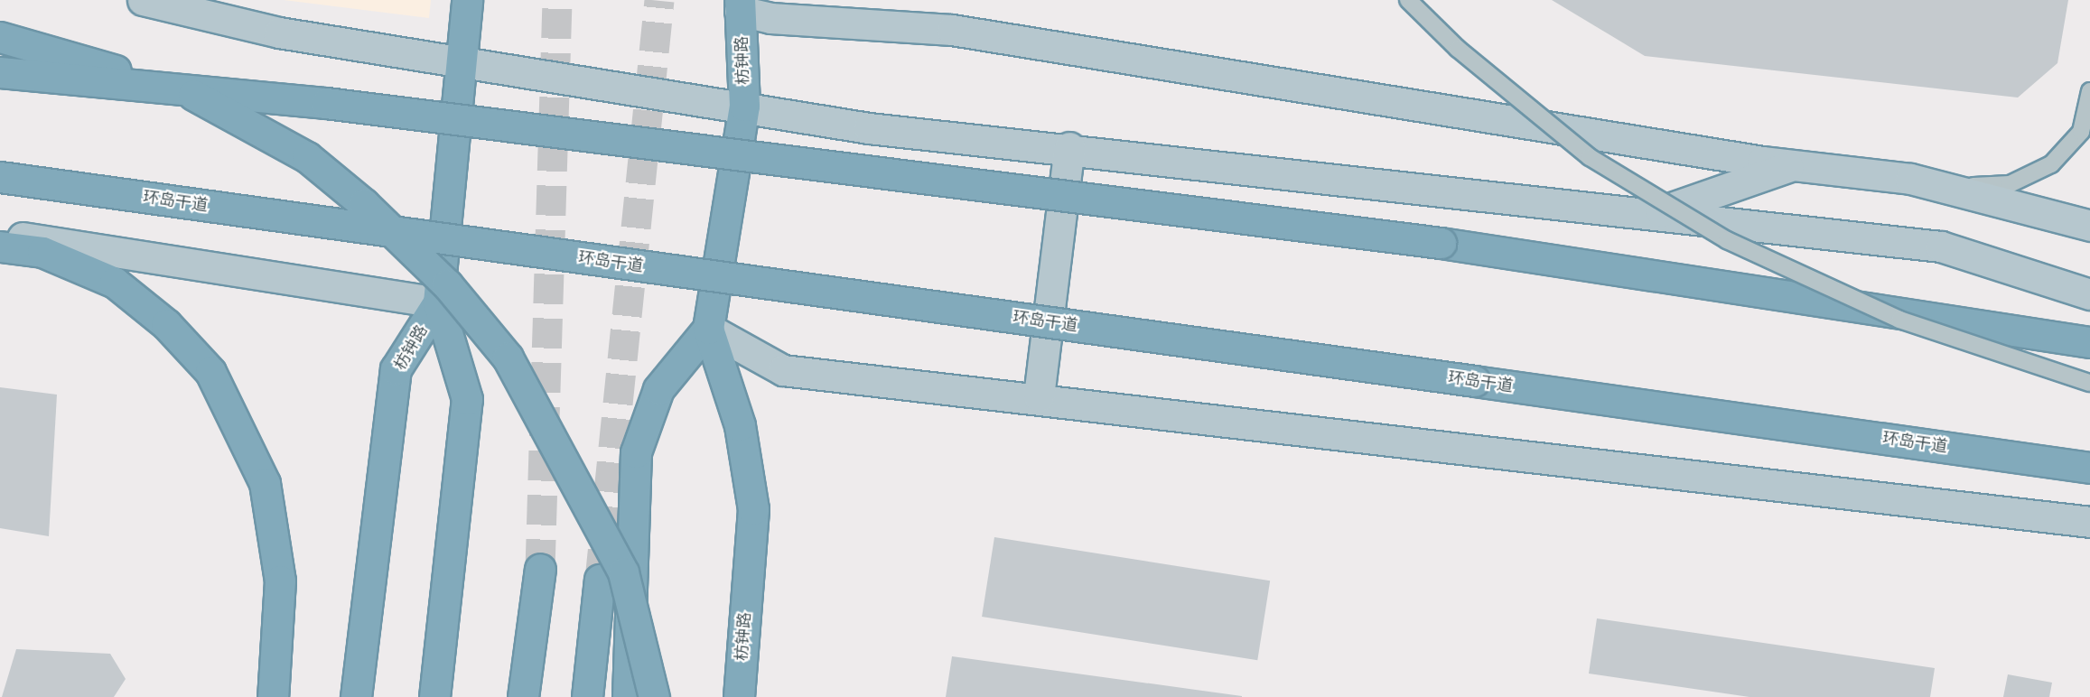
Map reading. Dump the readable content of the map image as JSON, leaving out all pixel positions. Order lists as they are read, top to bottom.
{
  "streets": {
    "highway": ["枋钟路", "环岛干道"]
  }
}
